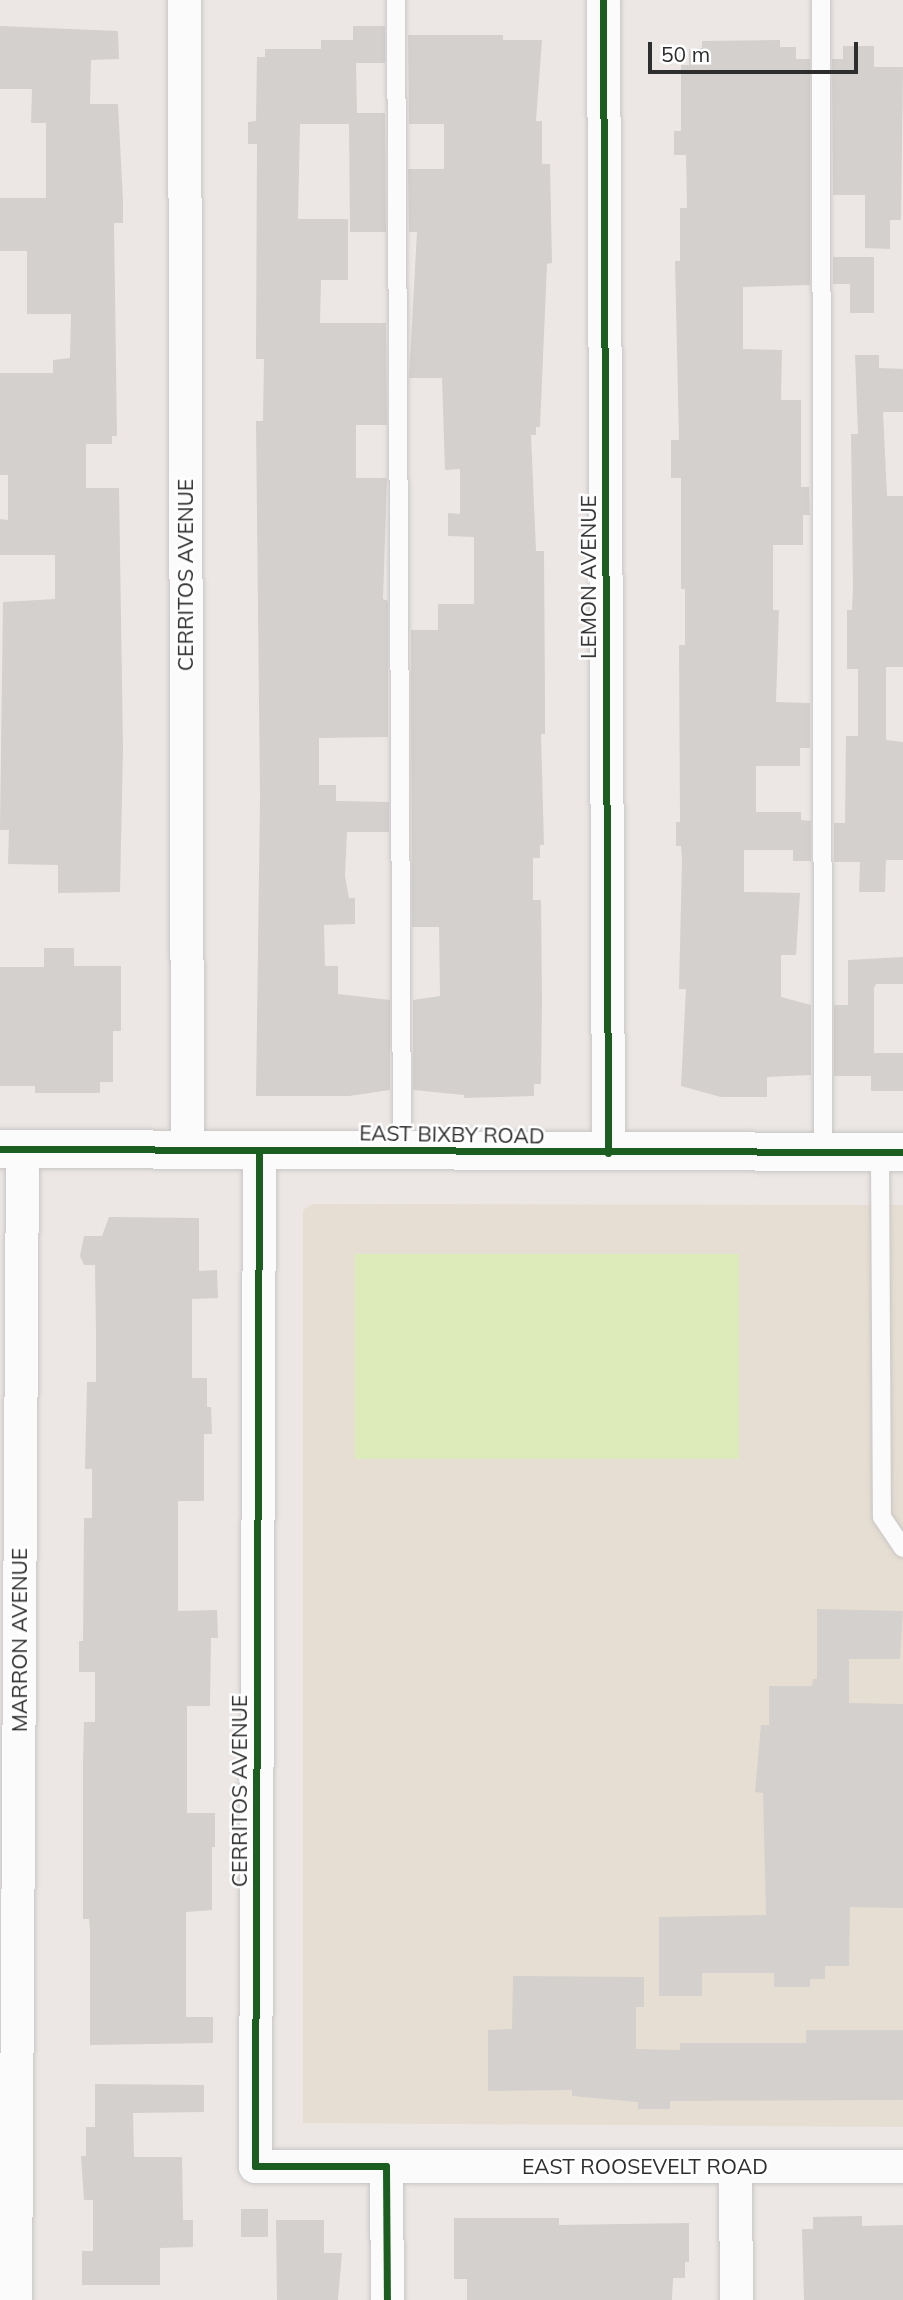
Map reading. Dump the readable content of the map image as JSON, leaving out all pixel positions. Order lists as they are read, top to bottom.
{
  "streets": {
    "street": [
      "CERRITOS AVENUE",
      "LEMON AVENUE",
      "EAST BIXBY ROAD",
      "MARRON AVENUE",
      "EAST ROOSEVELT ROAD"
    ]
  },
  "crossings": [
    ["CERRITOS AVENUE", "EAST BIXBY ROAD"],
    ["CERRITOS AVENUE", "EAST ROOSEVELT ROAD"],
    ["LEMON AVENUE", "EAST BIXBY ROAD"],
    ["EAST BIXBY ROAD", "MARRON AVENUE"]
  ],
  "scale_bar": "50 m"
}
